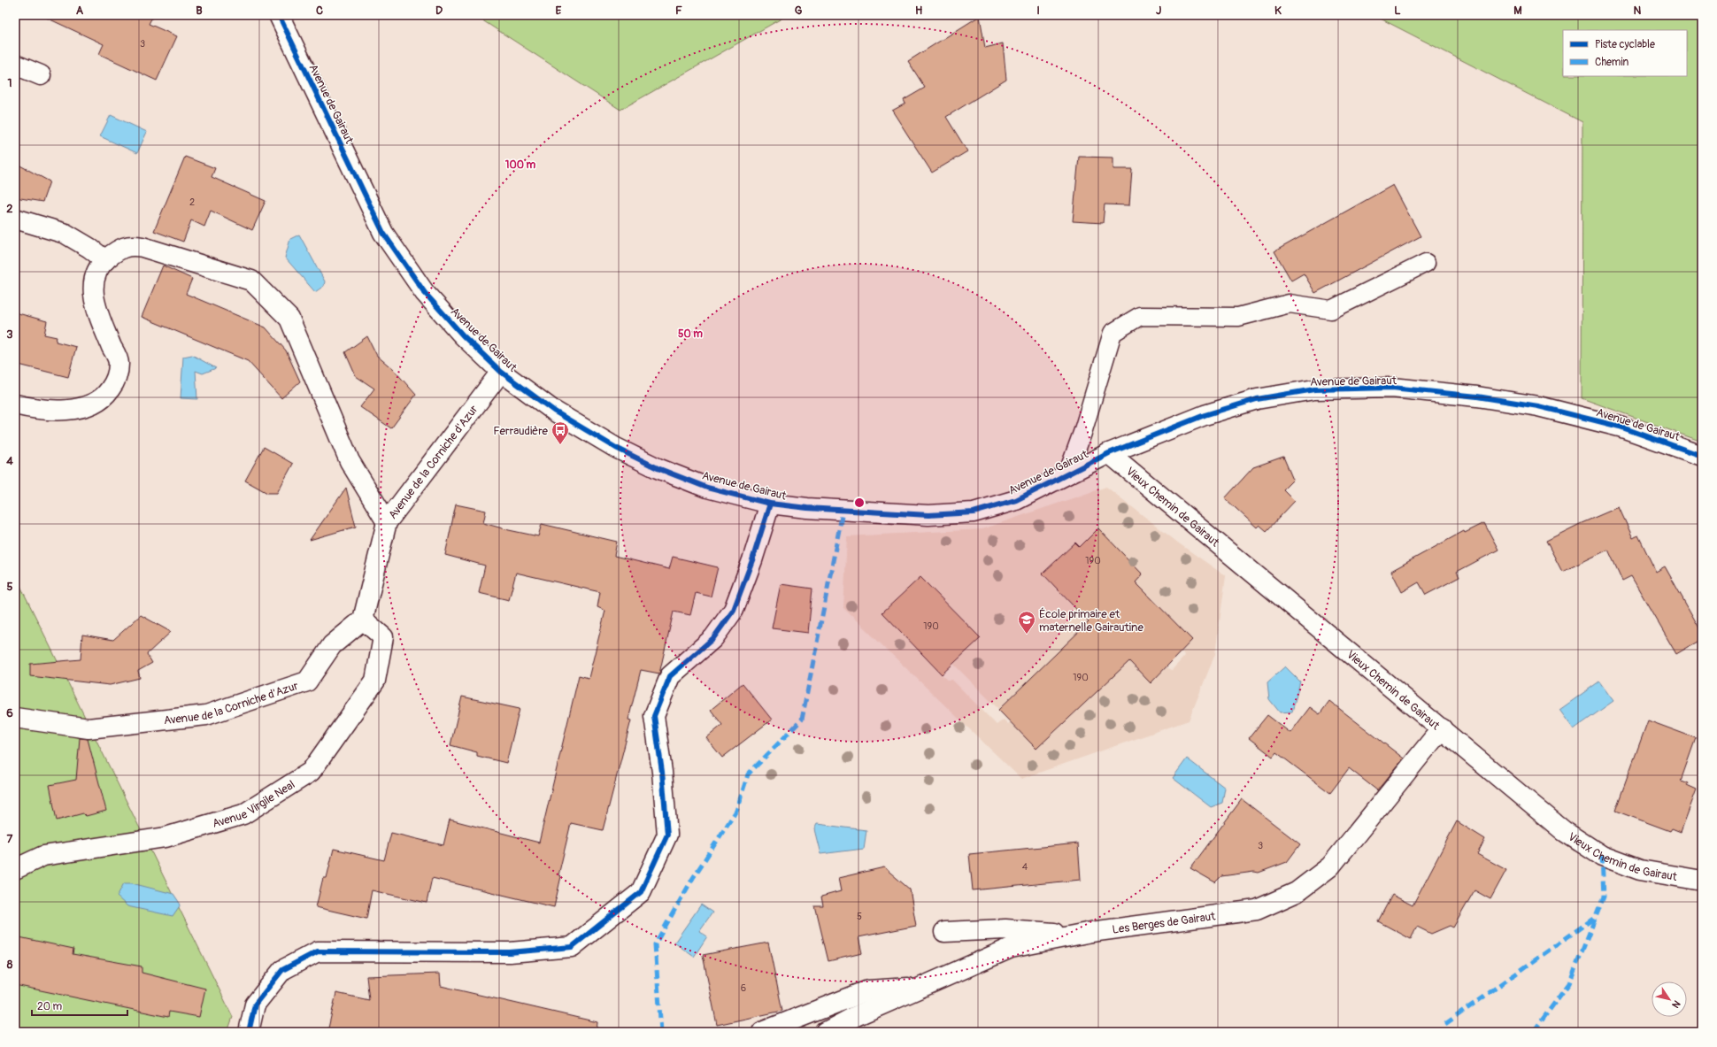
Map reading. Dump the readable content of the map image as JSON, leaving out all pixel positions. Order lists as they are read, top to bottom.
{
  "streets": {
    "street": [
      "Avenue de Gairaut",
      "Avenue de la Corniche d'Azur",
      "Vieux Chemin de Gairaut",
      "Avenue Virgile Neal",
      "Les Berges de Gairaut"
    ]
  },
  "crossings": [
    ["Avenue de Gairaut", "Avenue de la Corniche d'Azur"],
    ["Avenue de Gairaut", "Vieux Chemin de Gairaut"],
    ["Avenue de la Corniche d'Azur", "Avenue Virgile Neal"],
    ["Vieux Chemin de Gairaut", "Les Berges de Gairaut"]
  ],
  "places": {
    "bus stop": ["Ferraudière"],
    "school or university": ["École primaire et maternelle Gairautine"]
  },
  "house_numbers": [
    "3",
    "2",
    "190",
    "190",
    "190",
    "3",
    "4",
    "5",
    "6"
  ],
  "legend": ["Piste cyclable", "Chemin"],
  "scale_bar": "20 m",
  "north": "bottom right",
  "grid": {
    "columns": [
      "A",
      "B",
      "C",
      "D",
      "E",
      "F",
      "G",
      "H",
      "I",
      "J",
      "K",
      "L",
      "M",
      "N"
    ],
    "rows": [
      "1",
      "2",
      "3",
      "4",
      "5",
      "6",
      "7",
      "8"
    ]
  },
  "rings": ["100 m", "50 m"]
}
